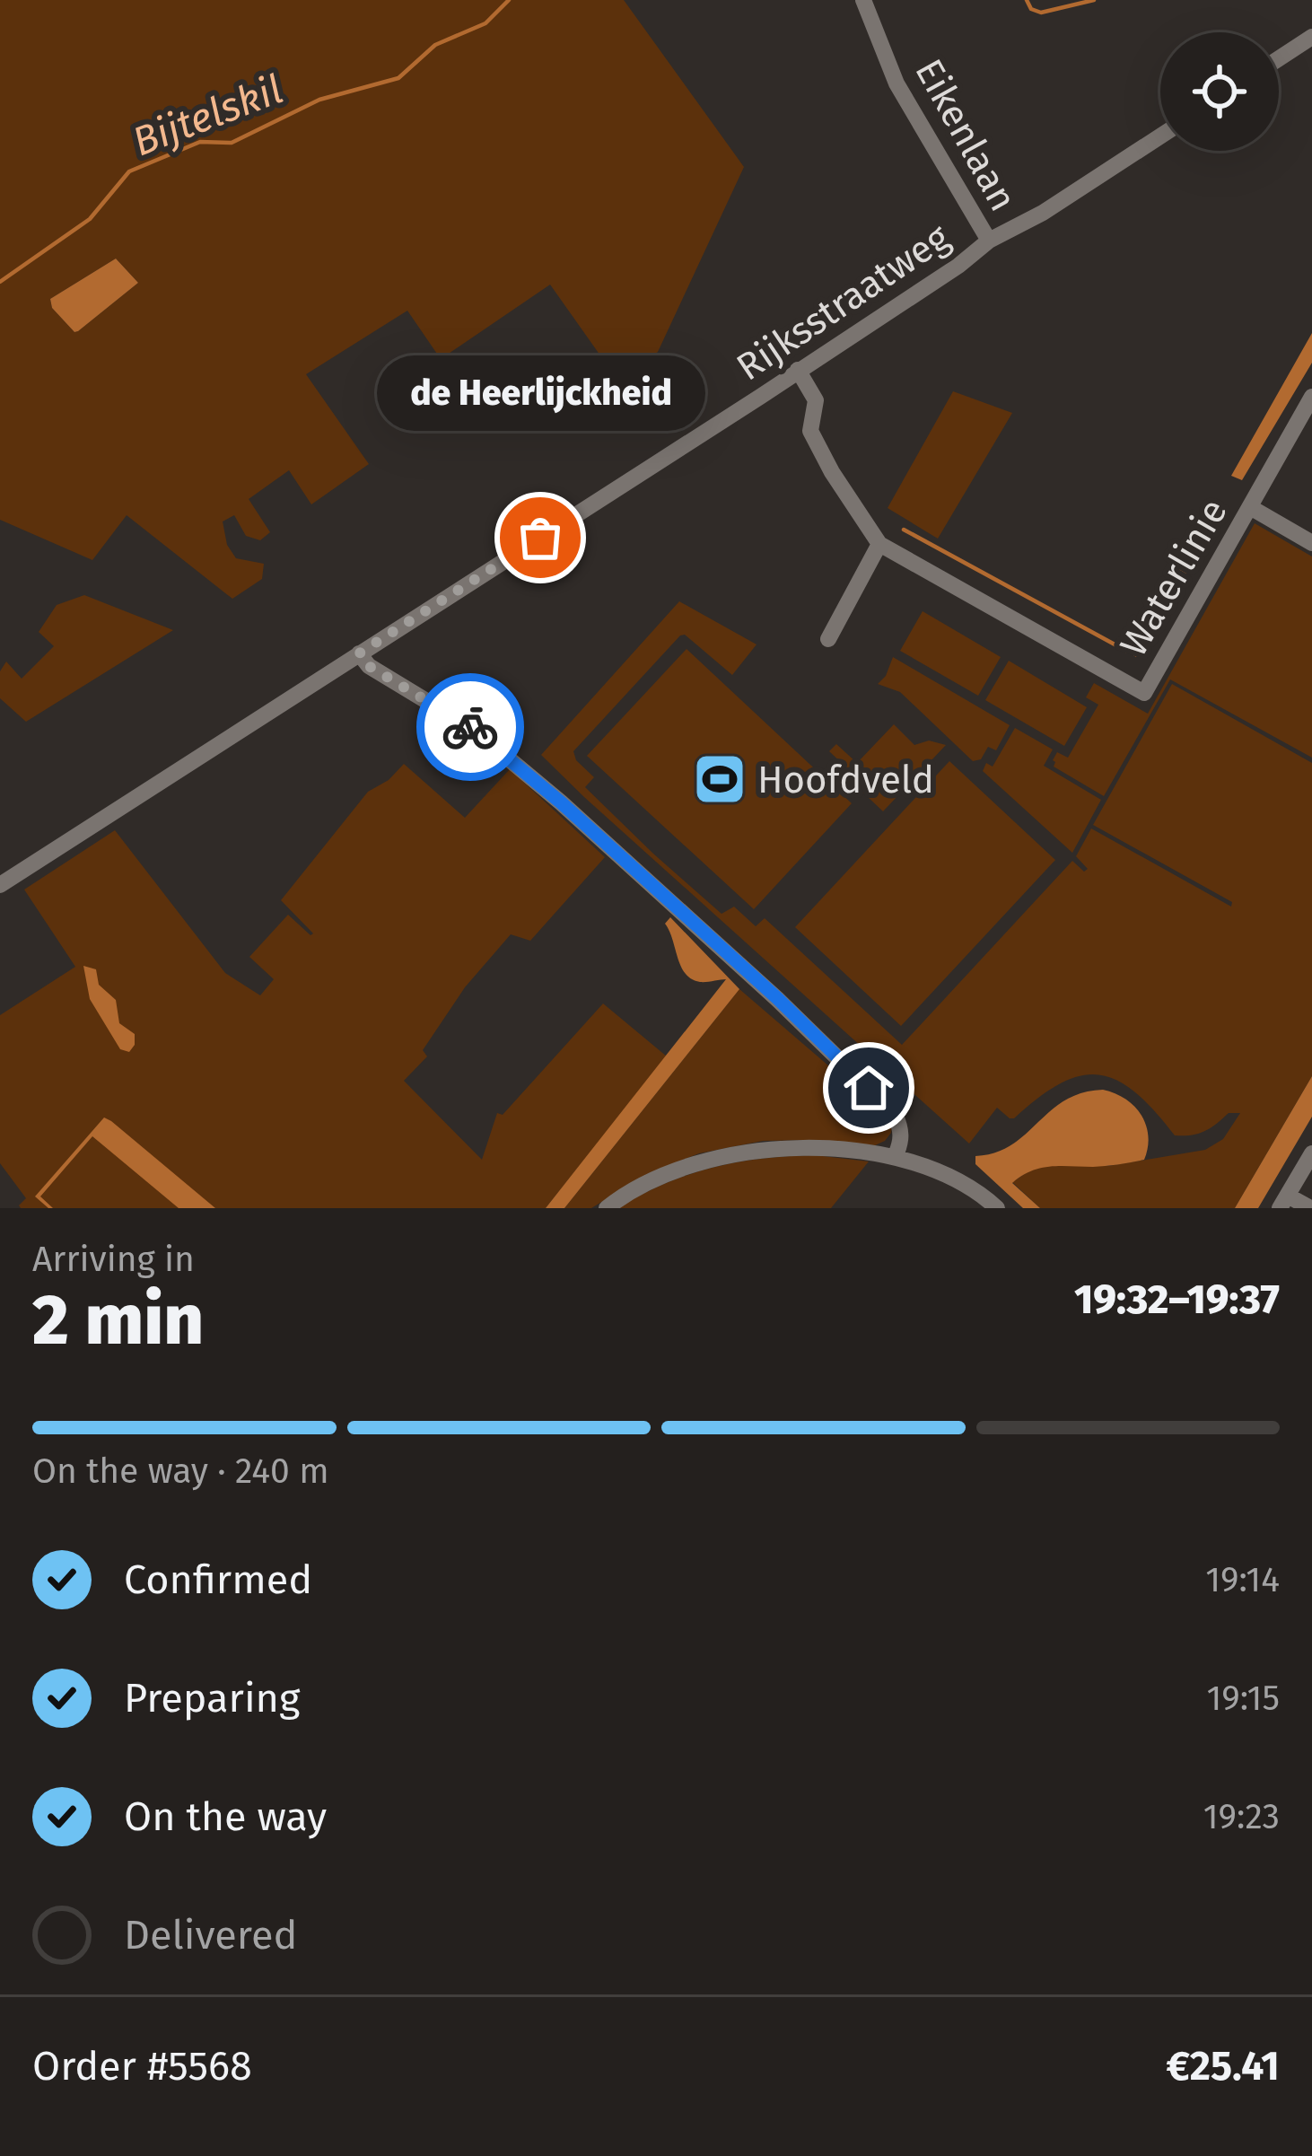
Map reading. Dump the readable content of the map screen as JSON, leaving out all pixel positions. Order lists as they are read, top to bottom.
{
  "streets": {
    "street": ["Eikenlaan", "Rijksstraatweg", "Waterlinie"]
  },
  "crossings": [
    ["Eikenlaan", "Rijksstraatweg"],
    ["Rijksstraatweg", "Waterlinie"]
  ],
  "water": ["Bijtelskil"],
  "places": {
    "other": ["de Heerlijckheid"],
    "sports": ["Hoofdveld"]
  },
  "page": {
    "bubble": "de Heerlijckheid",
    "heading": ["2 min", "Arriving in", "19:32–19:37"],
    "panel": ["Order #5568", "€25.41"],
    "bar": "On the way · 240 m",
    "list": [
      ["Confirmed", "19:14"],
      ["Preparing", "19:15"],
      ["On the way", "19:23"],
      "Delivered"
    ]
  }
}
